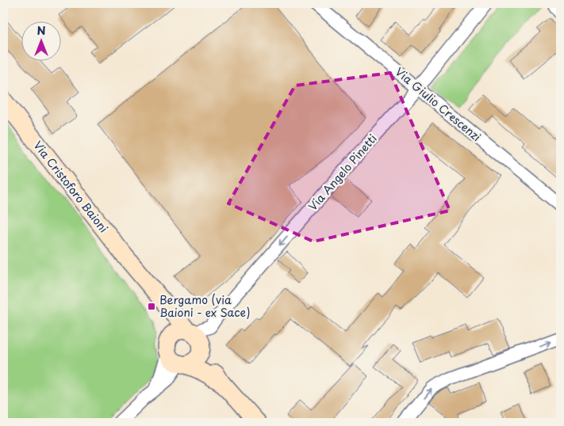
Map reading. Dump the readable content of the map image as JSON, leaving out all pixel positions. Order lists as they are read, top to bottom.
{
  "streets": {
    "street": ["Via Giulio Crescenzi", "Via Angelo Pinetti", "Via Cristoforo Baioni"]
  },
  "crossings": [
    ["Via Giulio Crescenzi", "Via Angelo Pinetti"],
    ["Via Angelo Pinetti", "Via Cristoforo Baioni"]
  ],
  "one_way": ["Via Angelo Pinetti"],
  "places": {
    "transit": ["Bergamo (via Baioni - ex Sace)"]
  },
  "north": "top"
}
